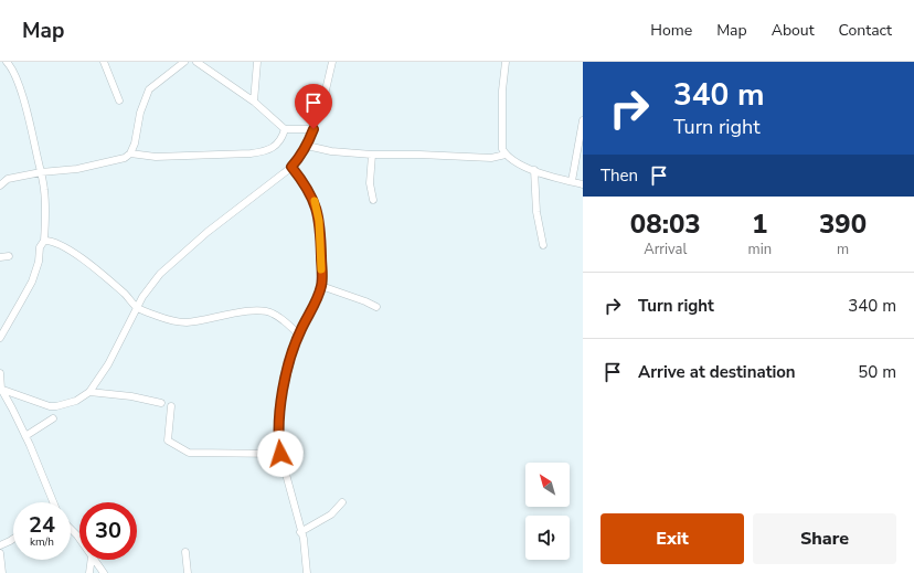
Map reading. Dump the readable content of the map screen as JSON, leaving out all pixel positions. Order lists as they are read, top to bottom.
{
  "north": "top left",
  "page": {
    "header": "Map",
    "nav": [
      "Home",
      "Map",
      "About",
      "Contact"
    ],
    "turn": ["340 m", "Turn right"],
    "then": "Then",
    "eta": [
      "08:03",
      "Arrival",
      "1",
      "min",
      "390",
      "m"
    ],
    "list": [
      {
        "name": "Turn right",
        "value": "340 m"
      },
      {
        "name": "Arrive at destination",
        "value": "50 m"
      }
    ],
    "speed": "24 km/h",
    "limit": "30",
    "buttons": ["Exit", "Share"]
  }
}
